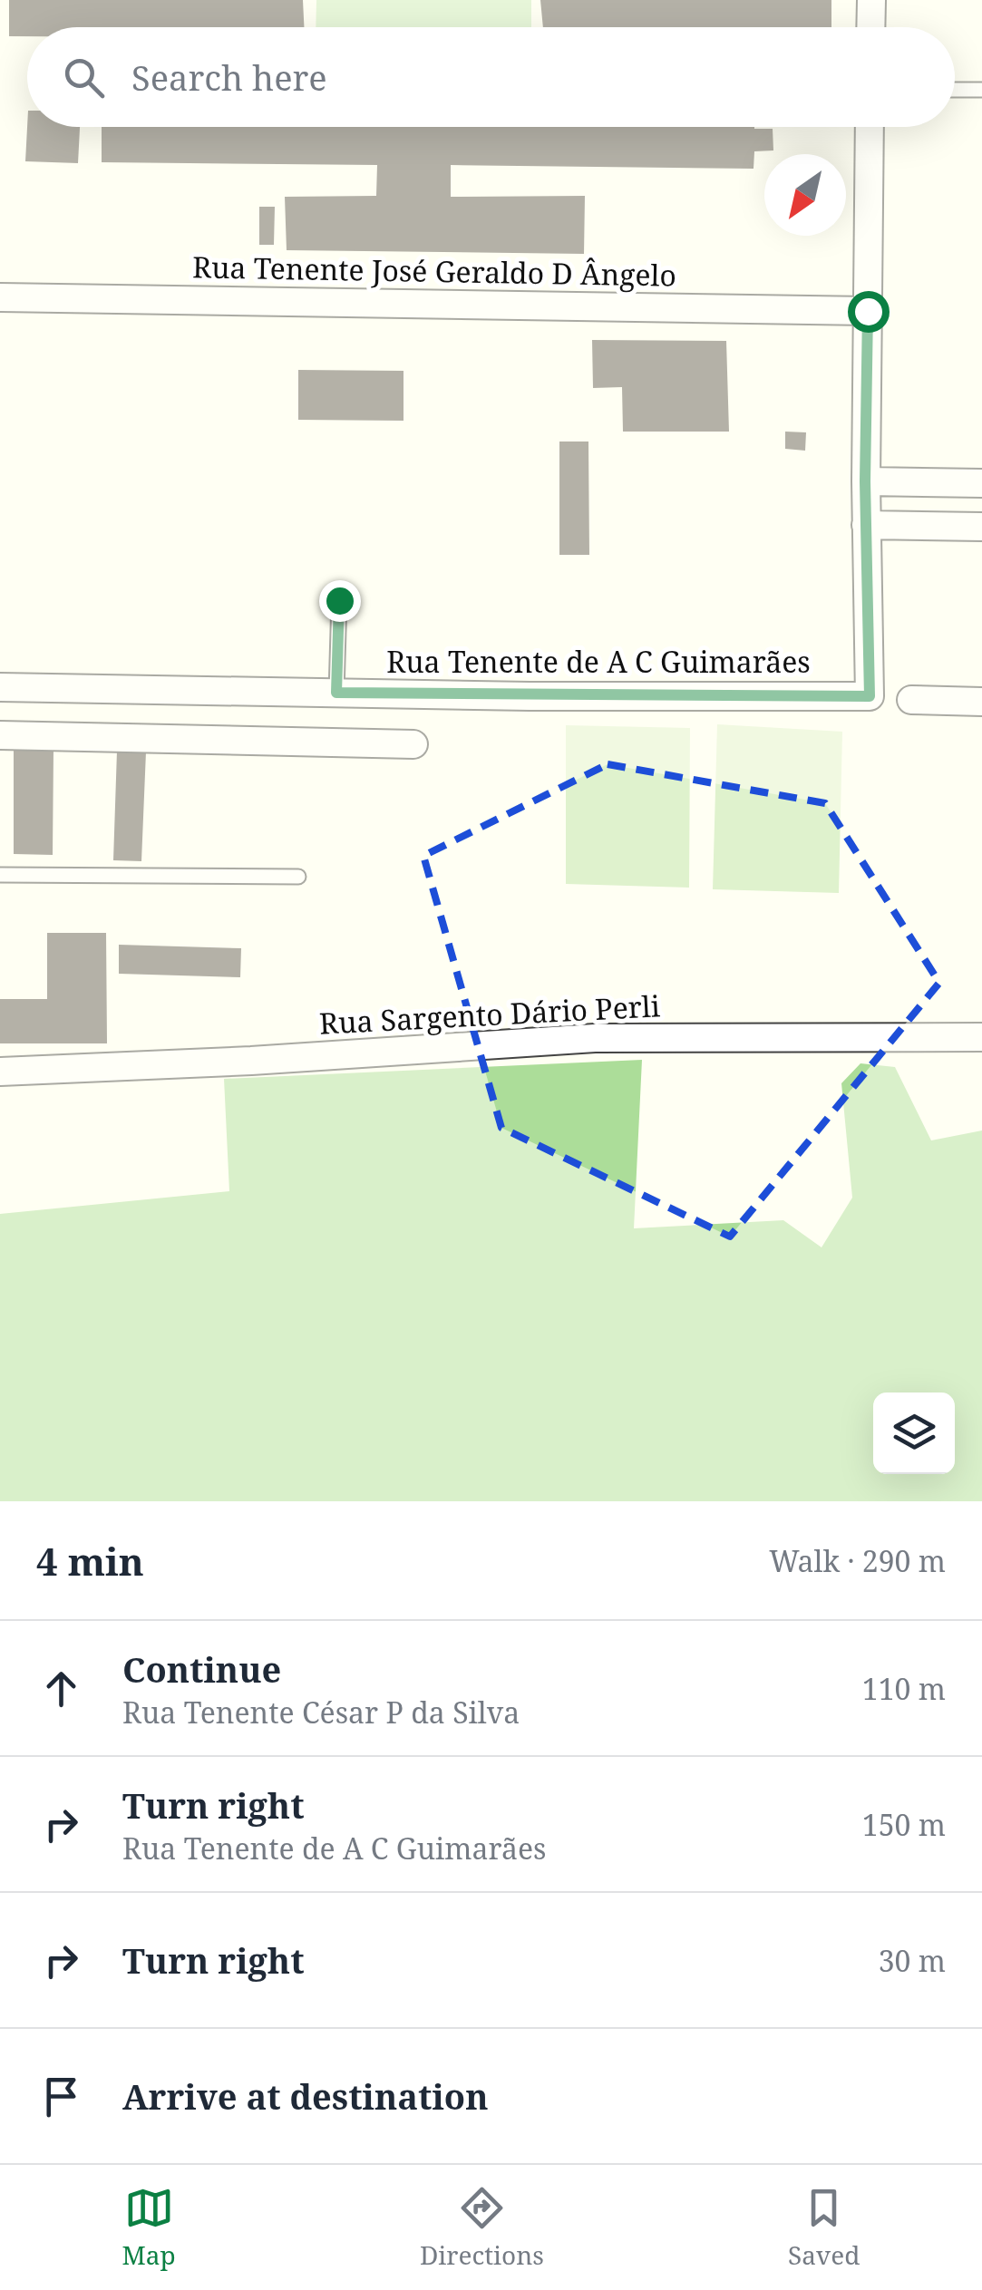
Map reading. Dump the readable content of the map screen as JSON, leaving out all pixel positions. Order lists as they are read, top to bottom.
{
  "streets": {
    "street": ["Rua Tenente José Geraldo D Ângelo", "Rua Tenente de A C Guimarães", "Rua Sargento Dário Perli"]
  },
  "north": "bottom left",
  "page": {
    "search": "Search here",
    "heading": ["4 min", "Walk · 290 m"],
    "list": [
      ["Continue", "Rua Tenente César P da Silva", "110 m"],
      ["Turn right", "Rua Tenente de A C Guimarães", "150 m"],
      ["Turn right", "30 m"],
      "Arrive at destination"
    ],
    "nav": ["Map", "Directions", "Saved"]
  }
}
